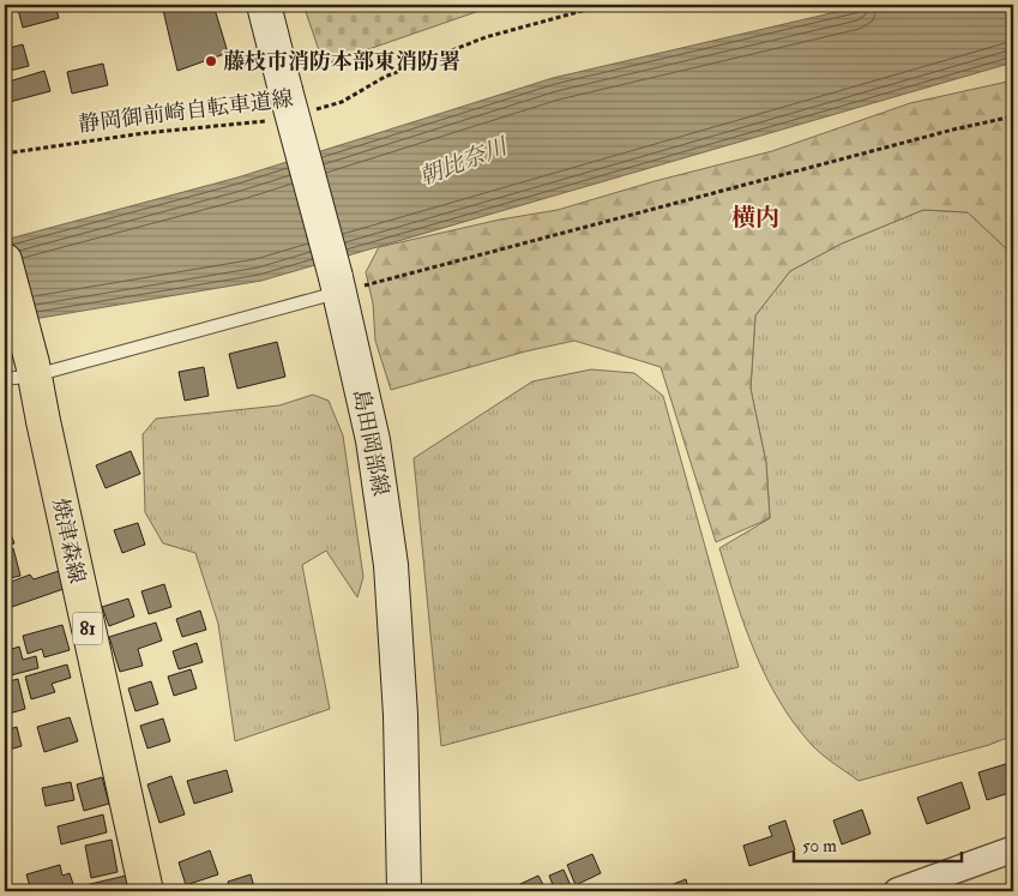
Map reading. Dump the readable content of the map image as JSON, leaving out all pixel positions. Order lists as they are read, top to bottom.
{
  "streets": {
    "main road": ["島田岡部線", "焼津森線", "81"],
    "path": ["静岡御前崎自転車道線"]
  },
  "crossings": [
    ["静岡御前崎自転車道線", "島田岡部線"]
  ],
  "districts": ["横内"],
  "water": ["朝比奈川"],
  "places": ["藤枝市消防本部東消防署"],
  "scale_bar": "50 m"
}
